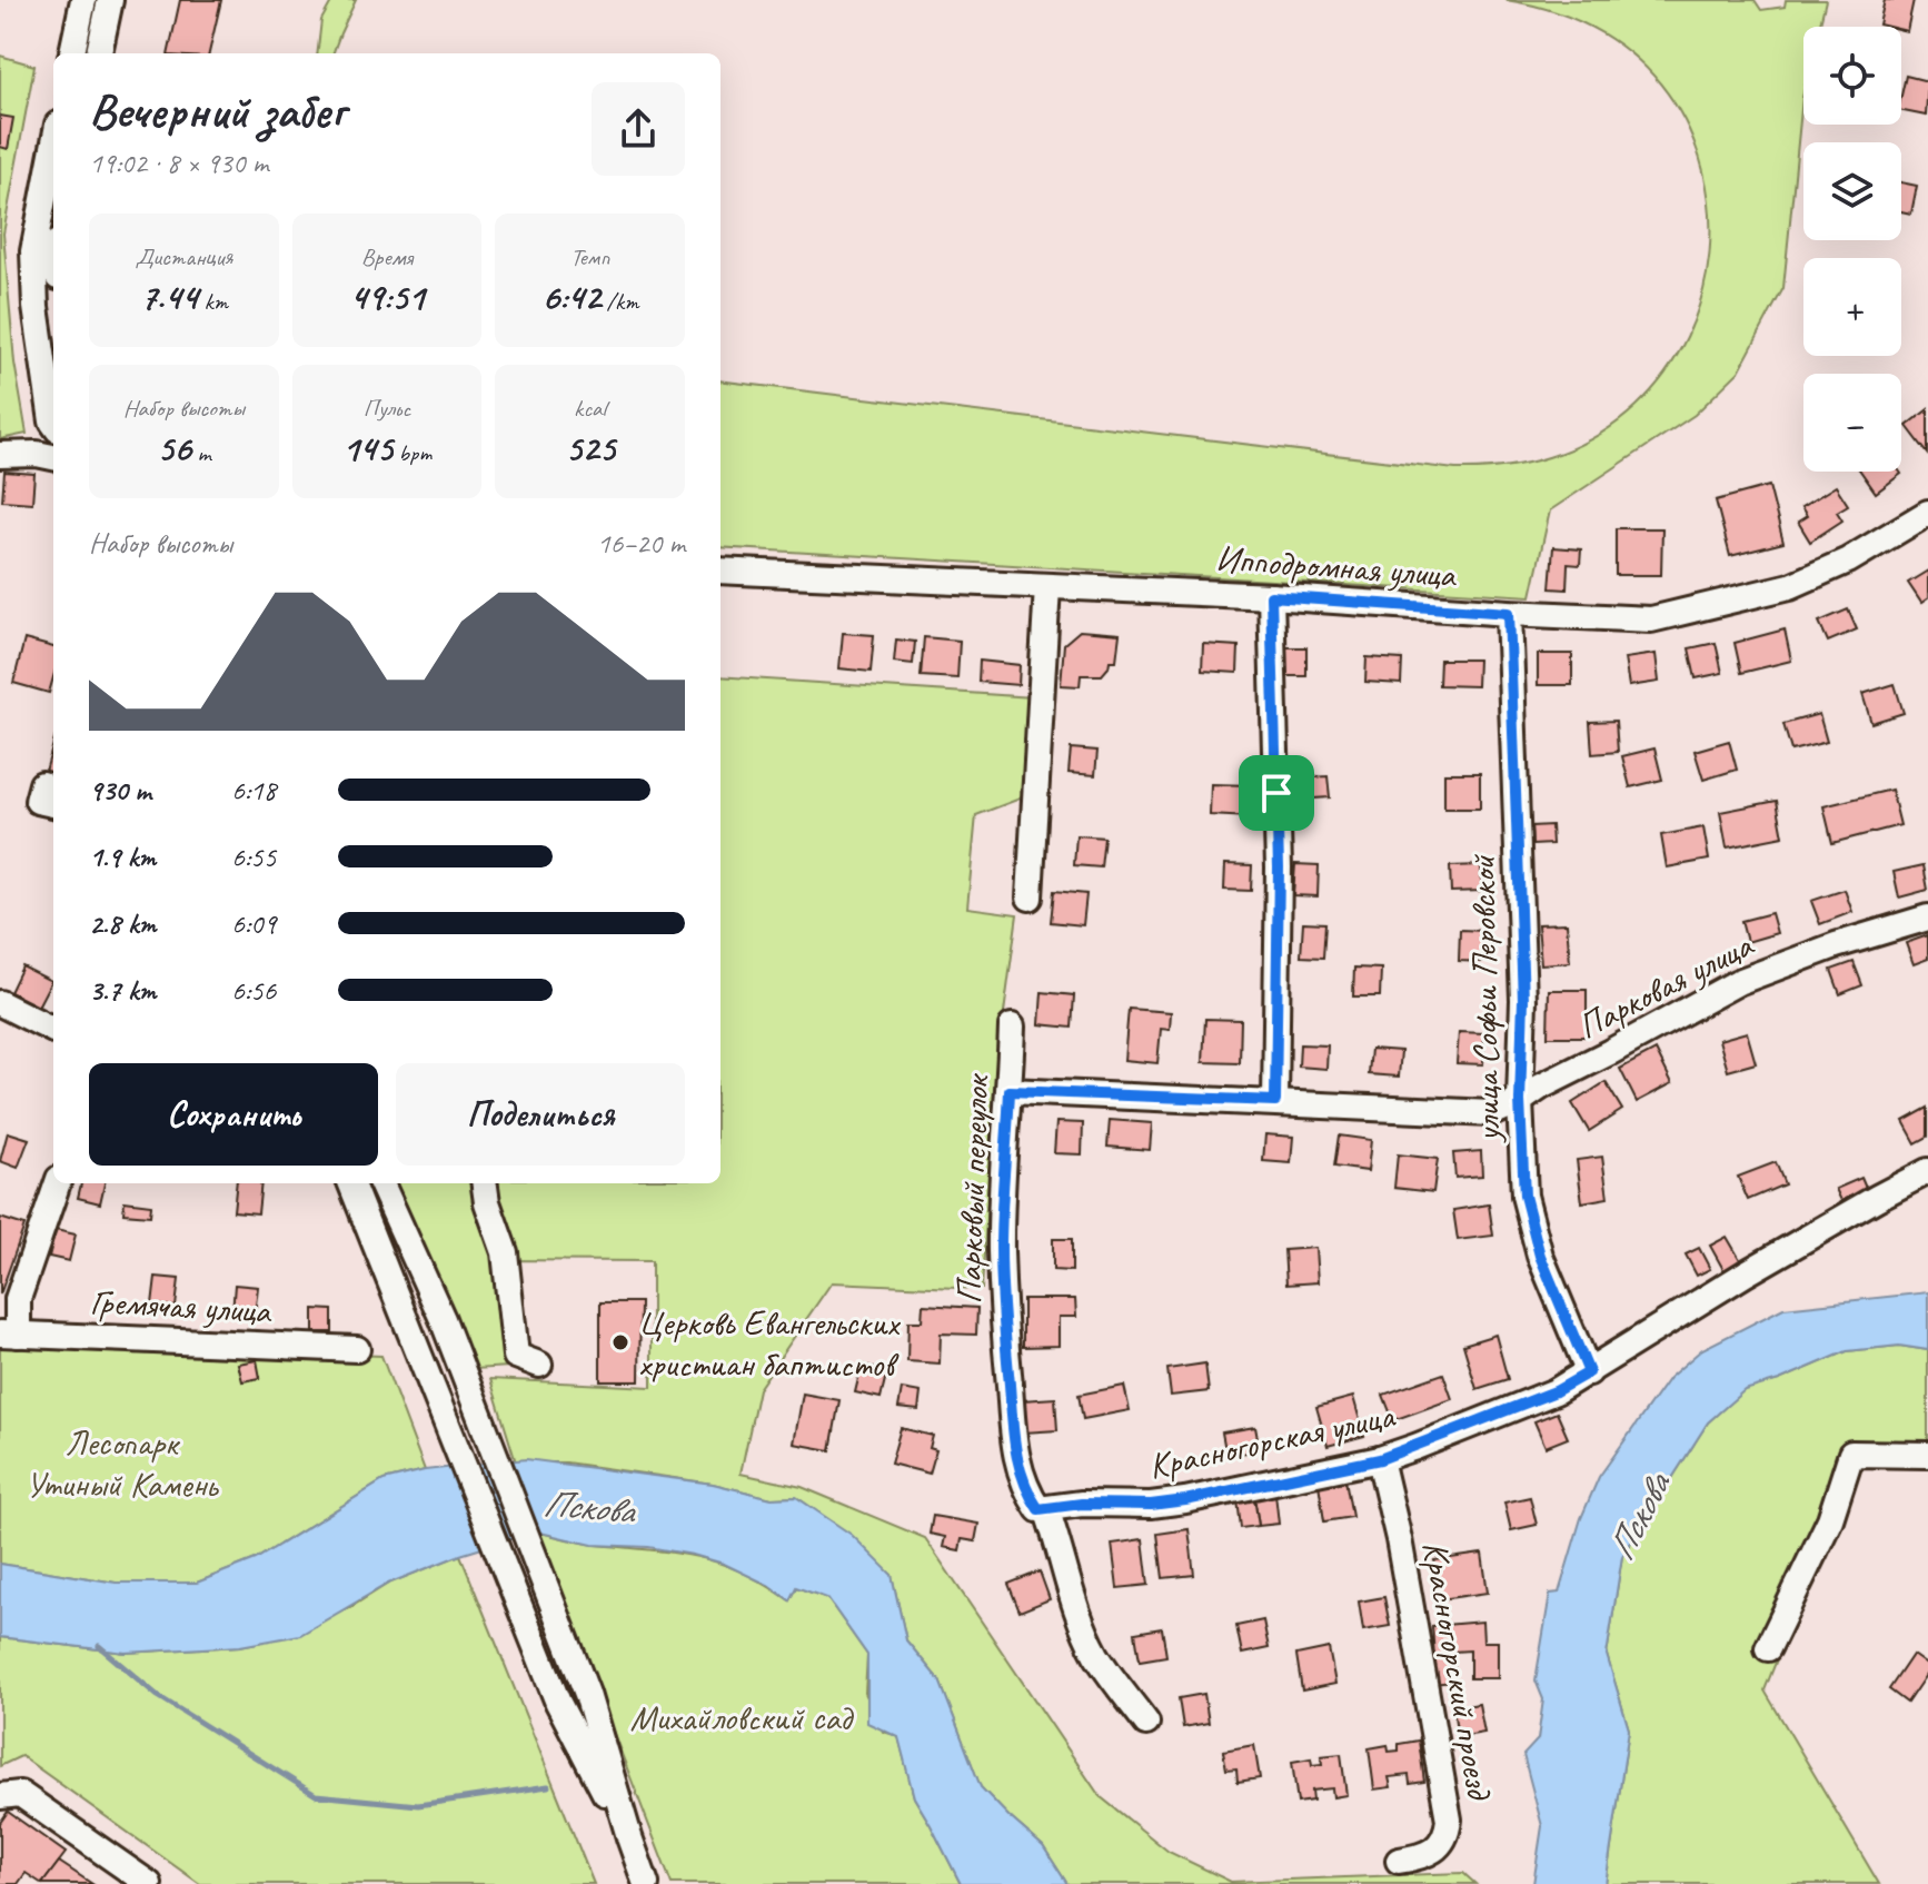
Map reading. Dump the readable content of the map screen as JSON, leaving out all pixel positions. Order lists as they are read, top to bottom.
{
  "streets": {
    "street": [
      "Ипподромная улица",
      "Парковая улица",
      "улица Софьи Перовской",
      "Парковый переулок",
      "Гремячая улица",
      "Красногорская улица",
      "Красногорский проезд"
    ]
  },
  "crossings": [
    ["Ипподромная улица", "улица Софьи Перовской"],
    ["Парковая улица", "улица Софьи Перовской"],
    ["Парковая улица", "Парковый переулок"],
    ["улица Софьи Перовской", "Красногорская улица"],
    ["Парковый переулок", "Красногорская улица"],
    ["Красногорская улица", "Красногорский проезд"]
  ],
  "water": ["Пскова"],
  "parks": ["Лесопарк Утиный Камень", "Михайловский сад"],
  "places": ["Церковь Евангельских христиан баптистов"],
  "page": {
    "map_buttons": ["+", "−"],
    "heading": ["Вечерний забег", "19:02 · 8 × 930 m"],
    "stats": [
      ["Дистанция", "7.44 km"],
      ["Время", "49:51"],
      ["Темп", "6:42 /km"],
      ["Набор высоты", "56 m"],
      ["Пульс", "145 bpm"],
      ["kcal", "525"]
    ],
    "chart": ["Набор высоты", "16–20 m"],
    "list": [
      {
        "name": "930 m",
        "note": "6:18"
      },
      {
        "name": "1.9 km",
        "note": "6:55"
      },
      {
        "name": "2.8 km",
        "note": "6:09"
      },
      {
        "name": "3.7 km",
        "note": "6:56"
      }
    ],
    "buttons": ["Сохранить", "Поделиться"]
  }
}
